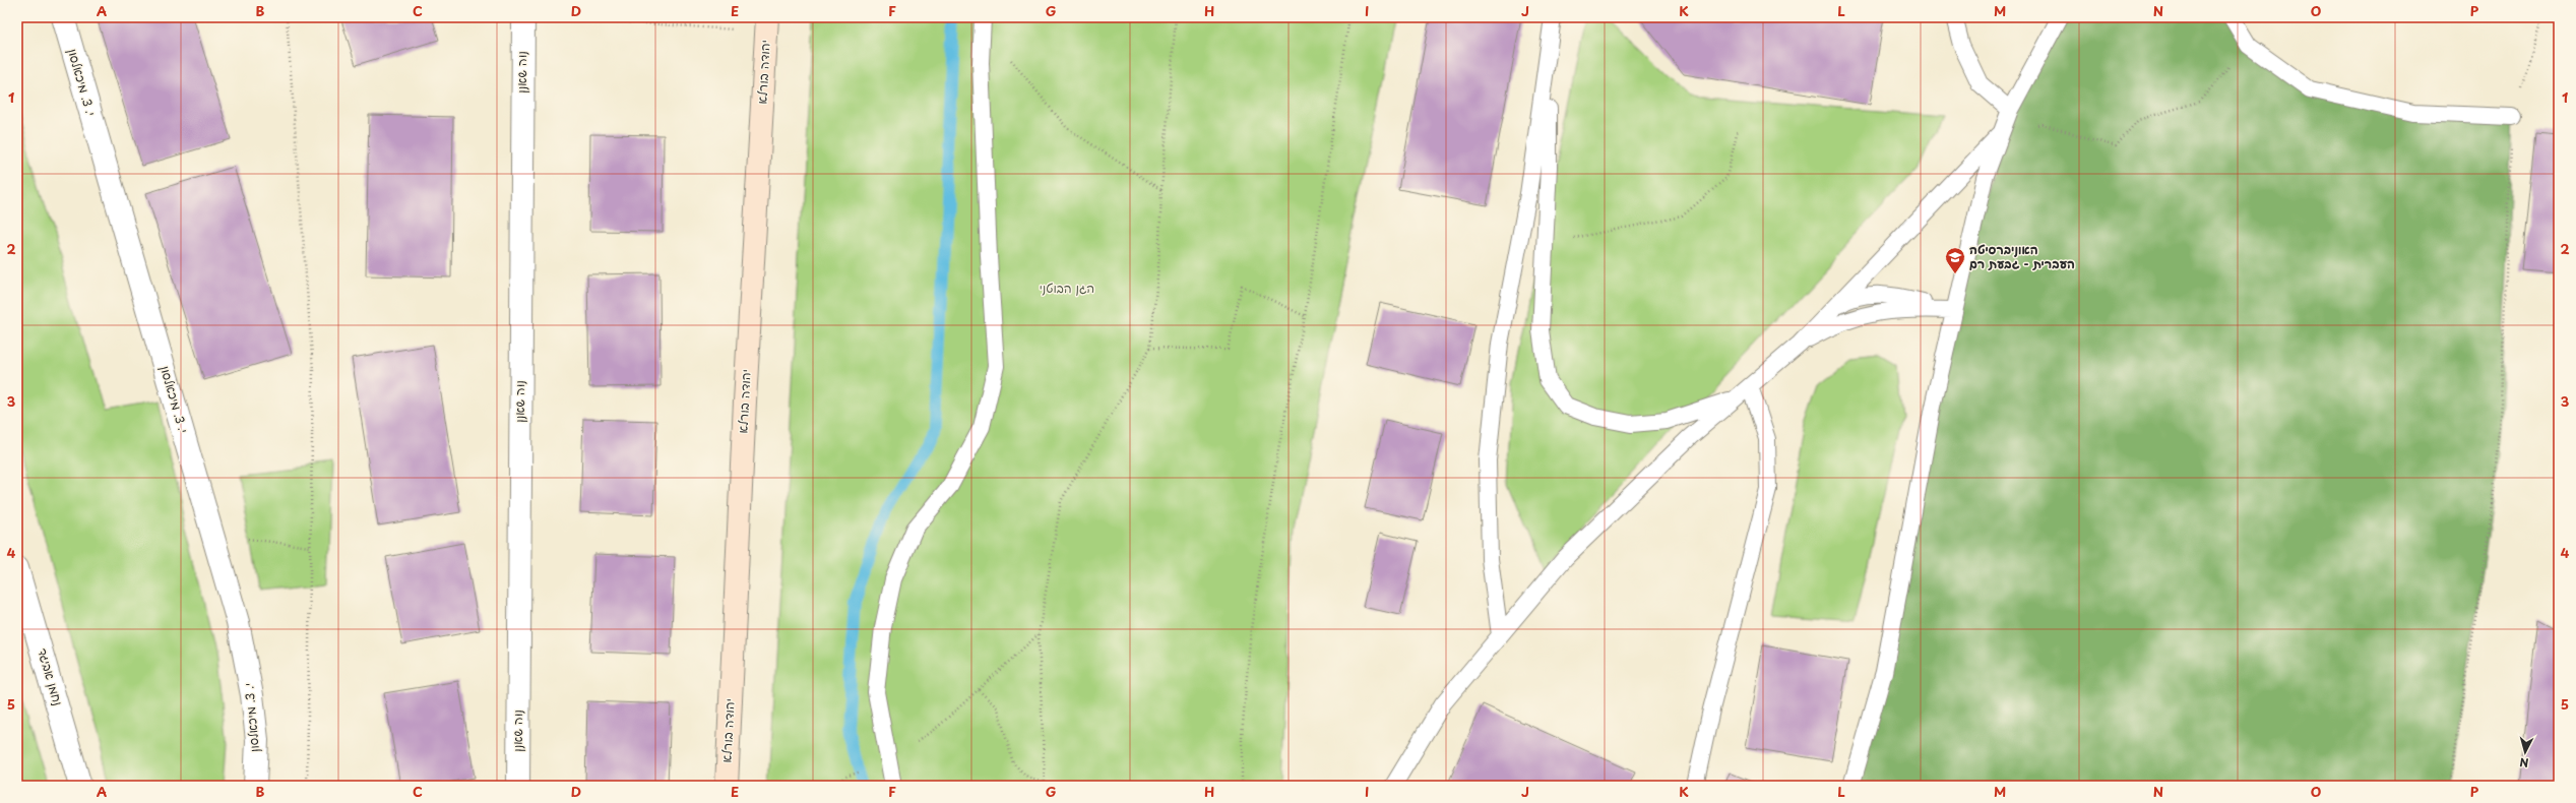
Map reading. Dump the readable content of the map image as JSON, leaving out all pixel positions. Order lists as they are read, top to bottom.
{
  "streets": {
    "street": [
      "נוה שאנן",
      "יהודה בורלא",
      "י. צ. מיכאלסון",
      "נחמן אביגד"
    ]
  },
  "parks": ["הגן הבוטני"],
  "places": {
    "school or university": ["האוניברסיטה העברית - גבעת רם"]
  },
  "north": "bottom",
  "grid": {
    "columns": [
      "A",
      "B",
      "C",
      "D",
      "E",
      "F",
      "G",
      "H",
      "I",
      "J",
      "K",
      "L",
      "M",
      "N",
      "O",
      "P"
    ],
    "rows": [
      "1",
      "2",
      "3",
      "4",
      "5"
    ]
  }
}
